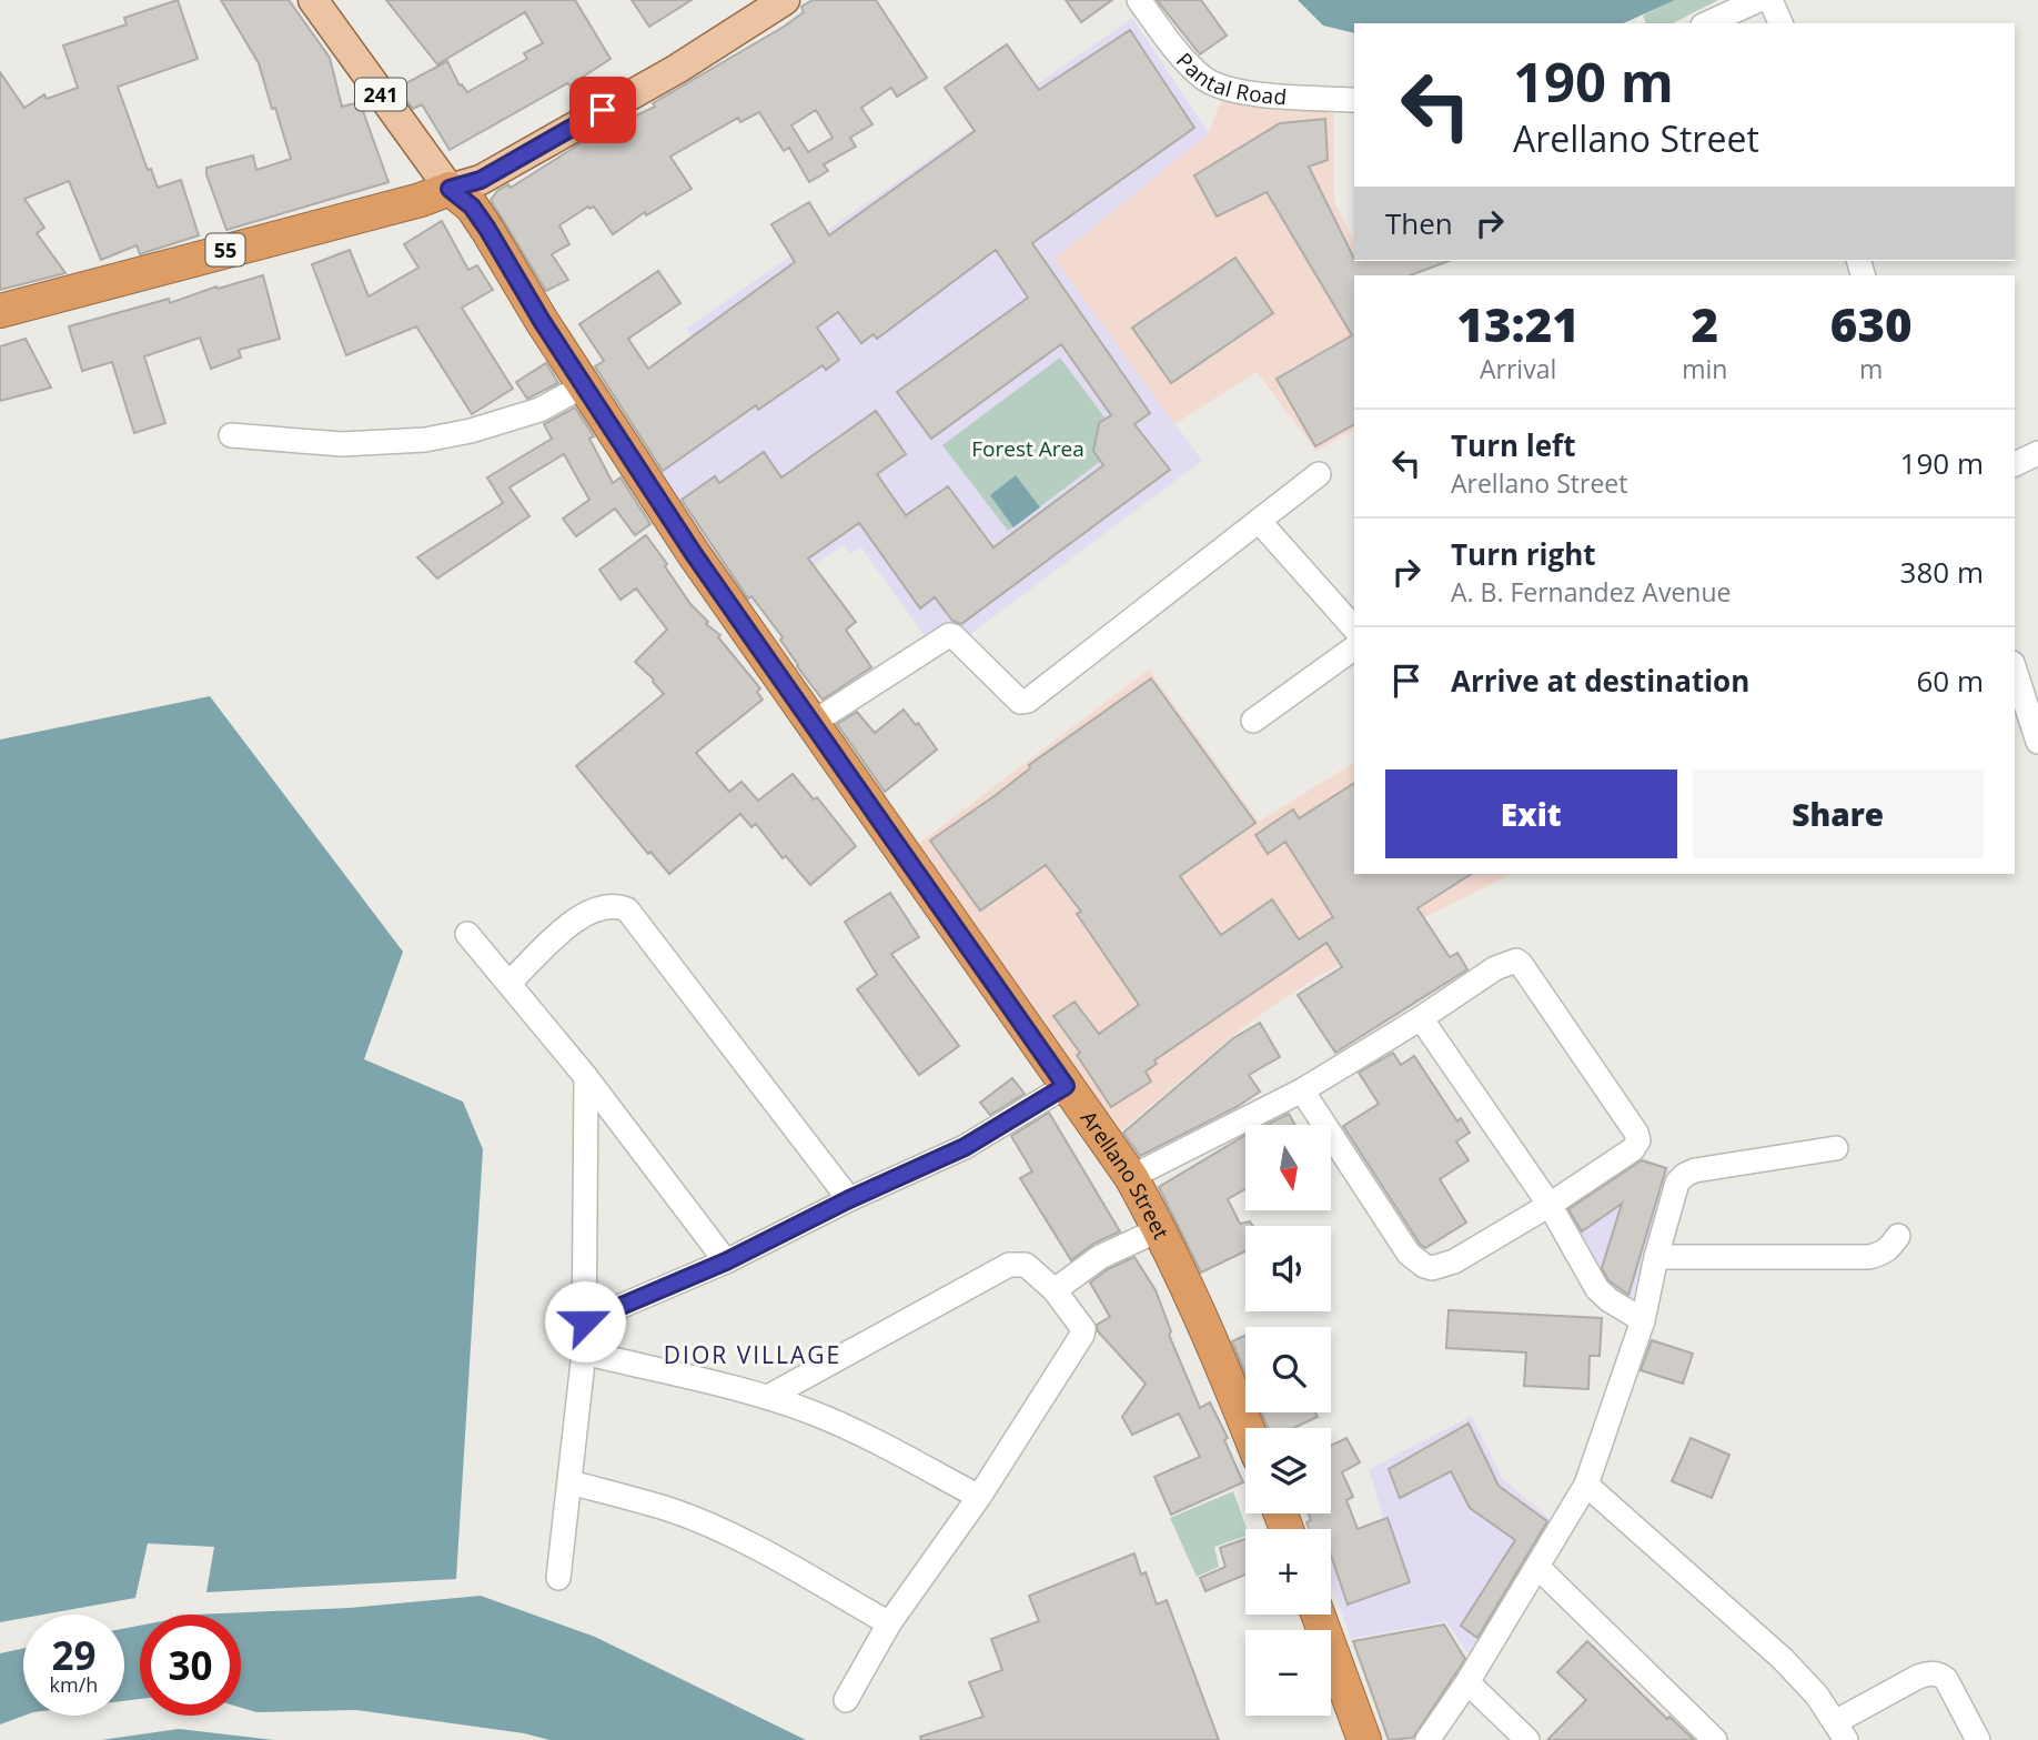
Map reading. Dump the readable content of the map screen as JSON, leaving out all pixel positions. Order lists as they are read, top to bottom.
{
  "streets": {
    "highway": ["241", "55", "Arellano Street"],
    "street": ["Pantal Road"]
  },
  "crossings": [
    ["241", "55"],
    ["241", "Arellano Street"],
    ["55", "Arellano Street"]
  ],
  "districts": ["DIOR VILLAGE"],
  "parks": ["Forest Area"],
  "north": "bottom",
  "page": {
    "turn": ["190 m", "Arellano Street"],
    "then": "Then",
    "eta": [
      "13:21",
      "Arrival",
      "2",
      "min",
      "630",
      "m"
    ],
    "list": [
      {
        "name": "Turn left",
        "note": "Arellano Street",
        "value": "190 m"
      },
      {
        "name": "Turn right",
        "note": "A. B. Fernandez Avenue",
        "value": "380 m"
      },
      {
        "name": "Arrive at destination",
        "value": "60 m"
      }
    ],
    "buttons": ["Exit", "Share"],
    "map_buttons": ["+", "−"],
    "speed": "29 km/h",
    "limit": "30"
  }
}
